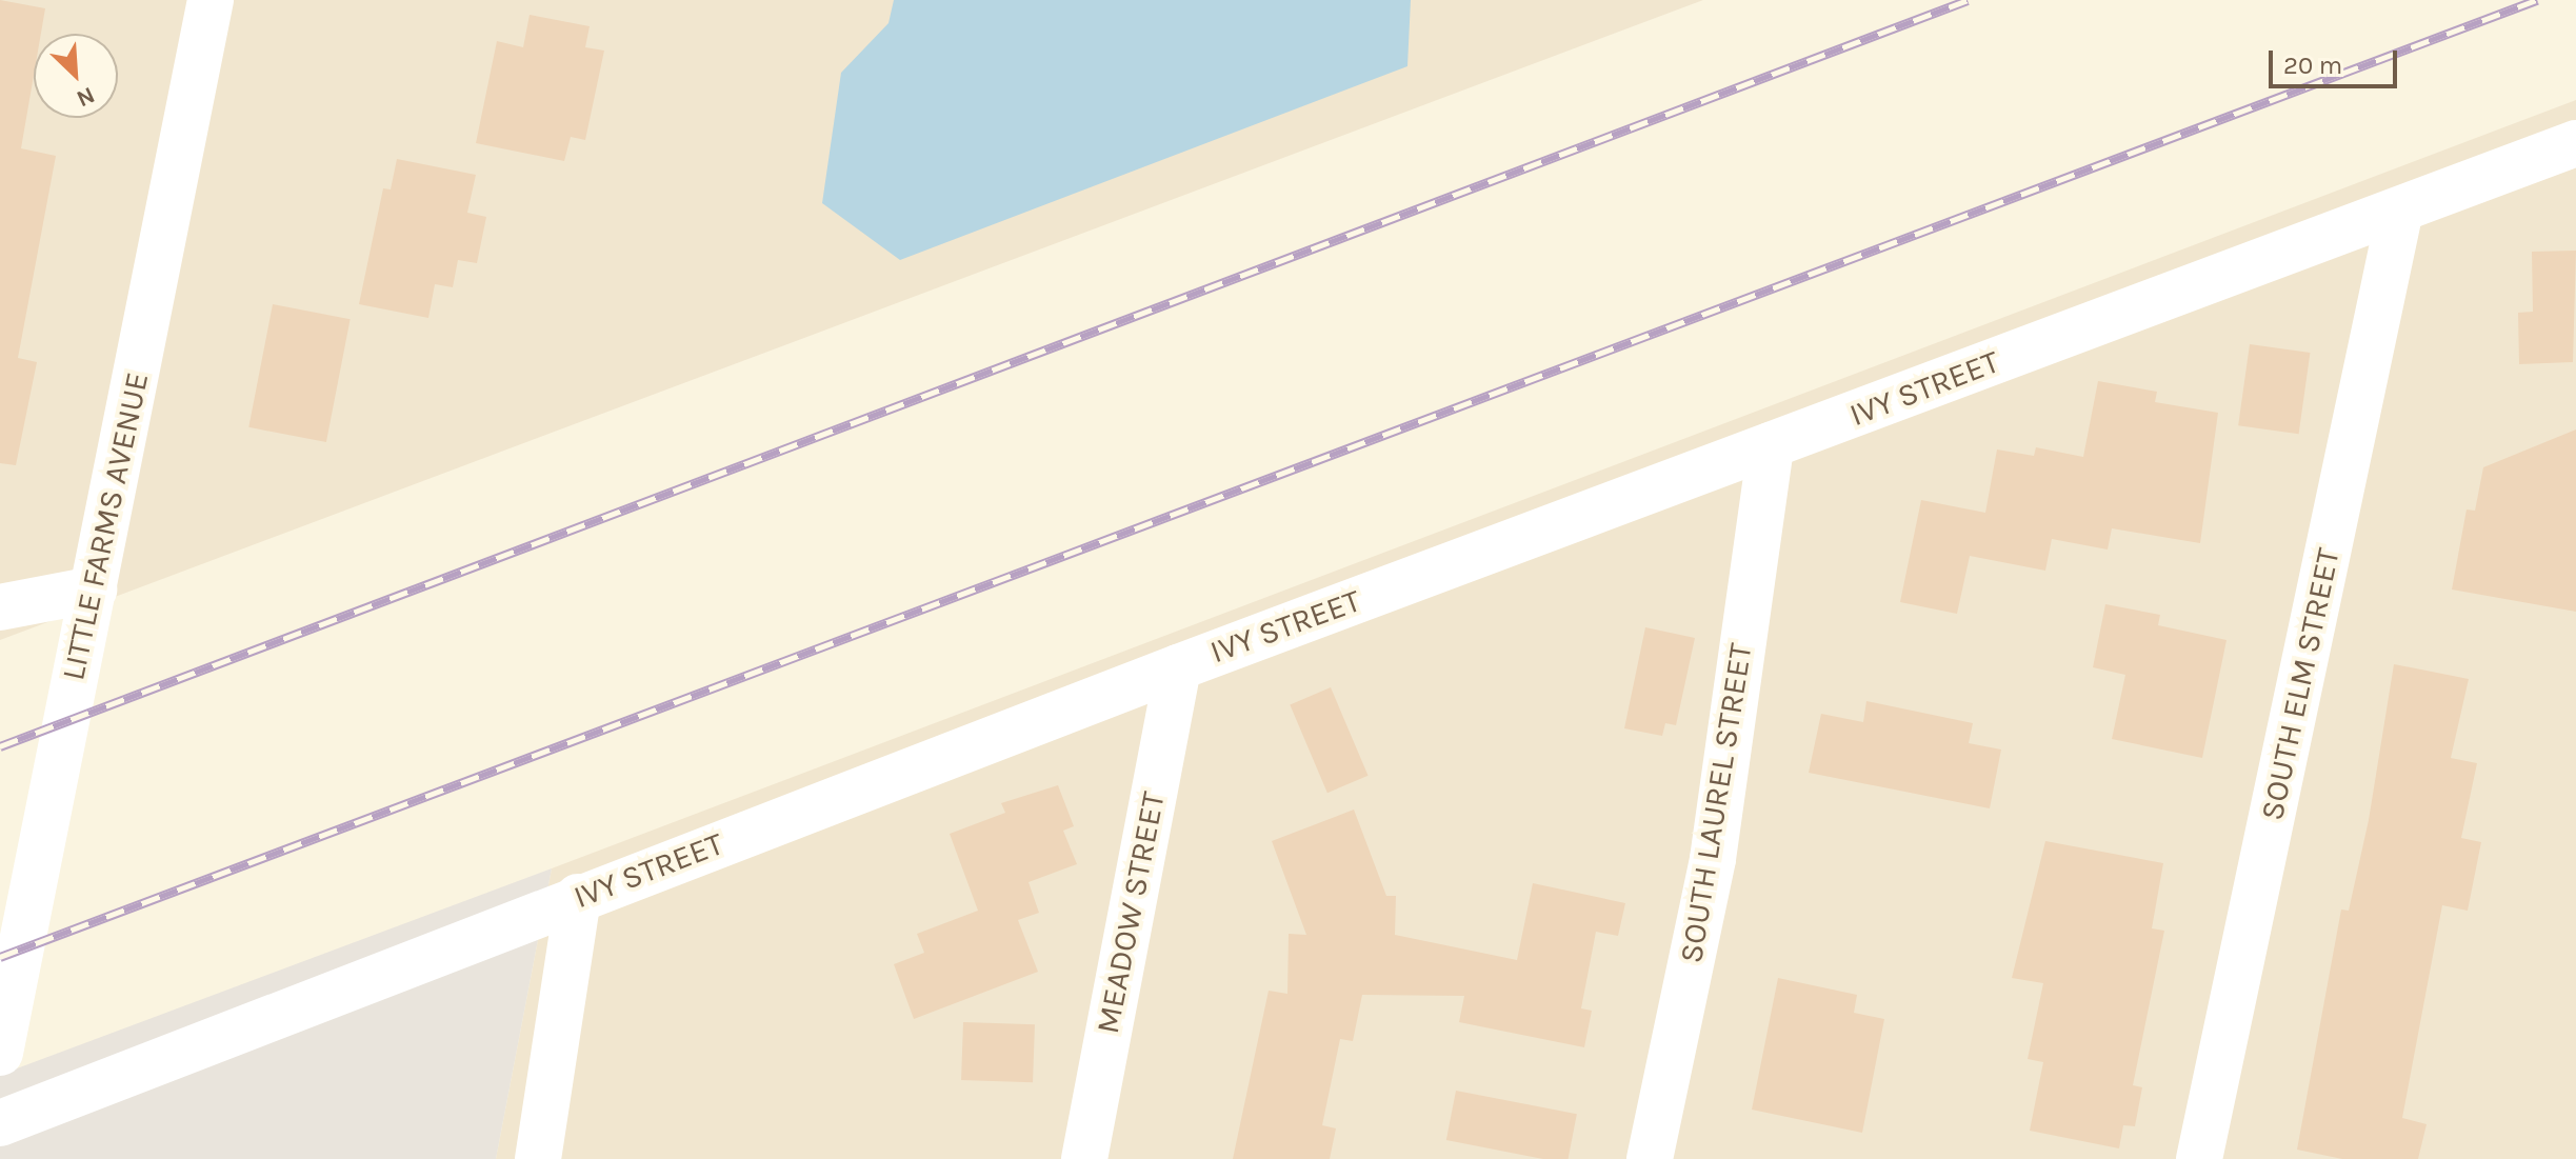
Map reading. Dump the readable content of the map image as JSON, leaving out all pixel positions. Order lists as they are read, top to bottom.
{
  "streets": {
    "street": [
      "IVY STREET",
      "LITTLE FARMS AVENUE",
      "SOUTH ELM STREET",
      "SOUTH LAUREL STREET",
      "MEADOW STREET"
    ]
  },
  "crossings": [
    ["IVY STREET", "SOUTH ELM STREET"],
    ["IVY STREET", "SOUTH LAUREL STREET"],
    ["IVY STREET", "MEADOW STREET"]
  ],
  "scale_bar": "20 m",
  "north": "bottom right"
}
